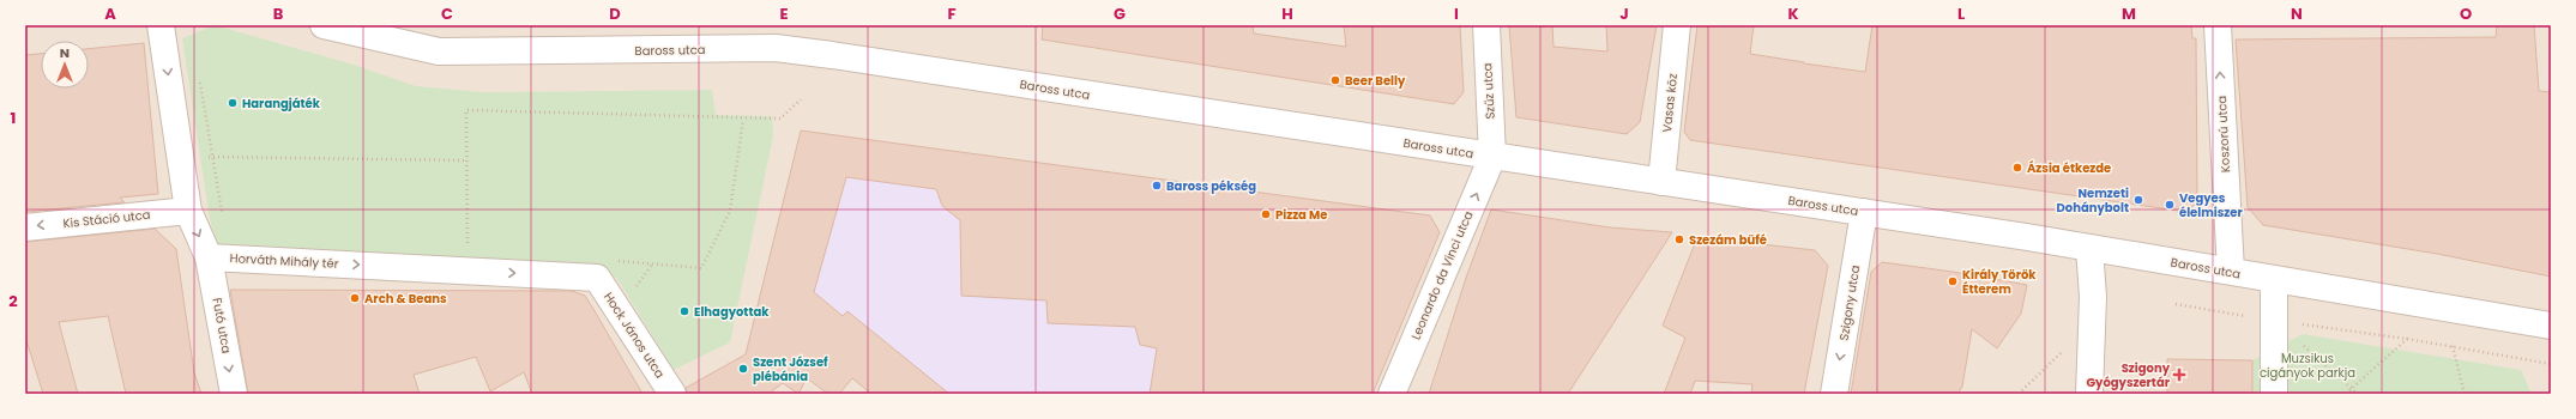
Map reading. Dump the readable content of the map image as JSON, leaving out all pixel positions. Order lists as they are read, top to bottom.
{
  "streets": {
    "street": [
      "Baross utca",
      "Szűz utca",
      "Vasas köz",
      "Koszorú utca",
      "Kis Stáció utca",
      "Horváth Mihály tér",
      "Leonardo da Vinci utca",
      "Szigony utca",
      "Futó utca",
      "Hock János utca"
    ]
  },
  "crossings": [
    ["Baross utca", "Szűz utca"],
    ["Baross utca", "Vasas köz"],
    ["Baross utca", "Koszorú utca"],
    ["Baross utca", "Leonardo da Vinci utca"],
    ["Baross utca", "Szigony utca"],
    ["Szűz utca", "Leonardo da Vinci utca"],
    ["Horváth Mihály tér", "Futó utca"],
    ["Horváth Mihály tér", "Hock János utca"]
  ],
  "one_way": [
    "Koszorú utca",
    "Kis Stáció utca",
    "Horváth Mihály tér",
    "Leonardo da Vinci utca",
    "Szigony utca",
    "Futó utca"
  ],
  "parks": ["Muzsikus cigányok parkja"],
  "places": {
    "other": [
      "Beer Belly",
      "Harangjáték",
      "Ázsia étkezde",
      "Baross pékség",
      "Nemzeti Dohánybolt",
      "Vegyes élelmiszer",
      "Pizza Me",
      "Szezám büfé",
      "Király Török Étterem",
      "Arch & Beans",
      "Elhagyottak",
      "Szent József plébánia"
    ],
    "health": ["Szigony Gyógyszertár"]
  },
  "north": "top",
  "grid": {
    "columns": [
      "A",
      "B",
      "C",
      "D",
      "E",
      "F",
      "G",
      "H",
      "I",
      "J",
      "K",
      "L",
      "M",
      "N",
      "O"
    ],
    "rows": ["1", "2"]
  }
}
